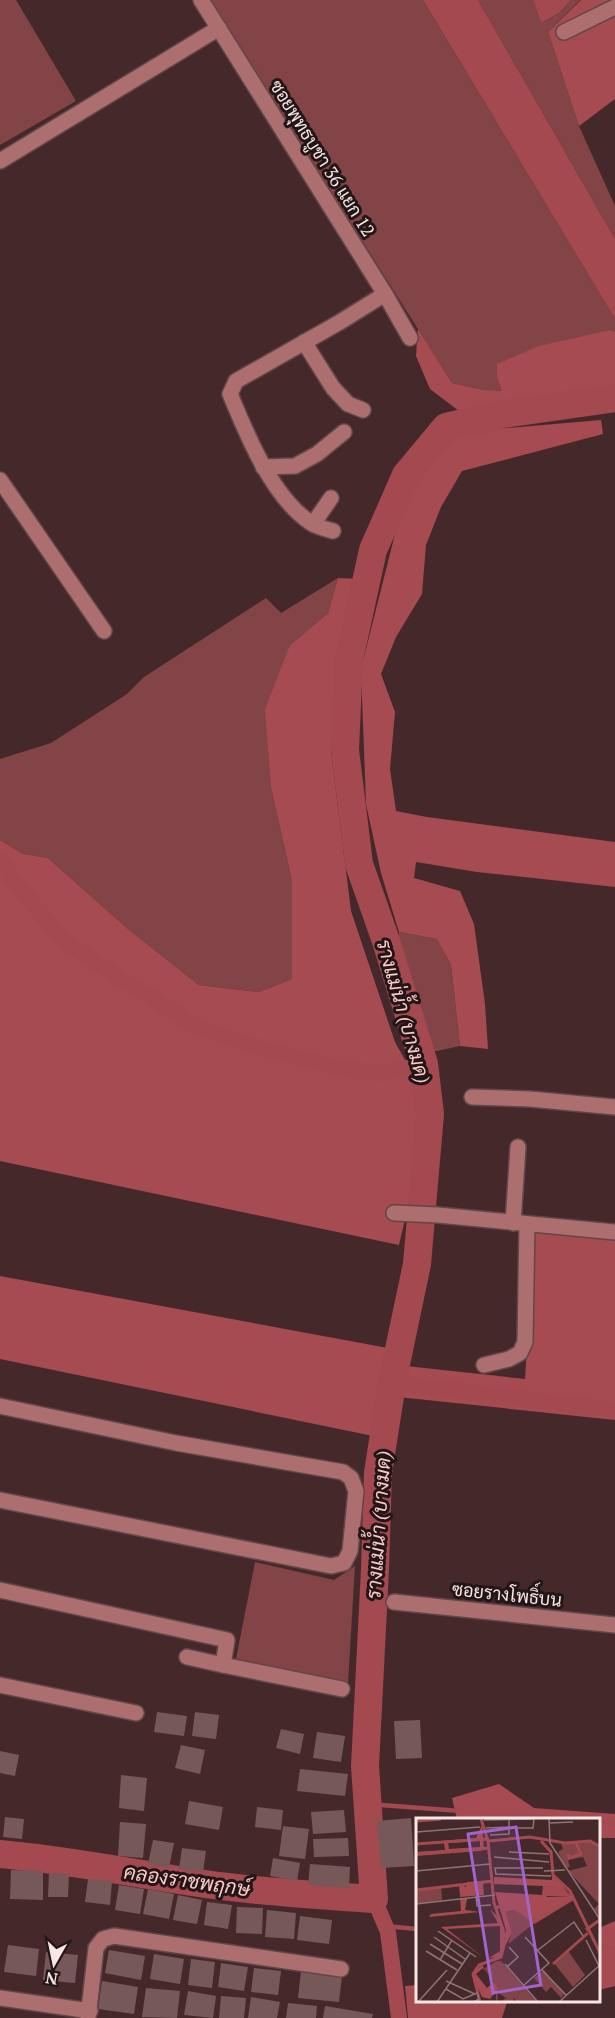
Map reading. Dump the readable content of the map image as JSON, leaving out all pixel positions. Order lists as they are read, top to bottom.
{
  "streets": {
    "street": ["ซอยพุทธบูชา 36 แยก 12", "ซอยรางโพธิ์บน"]
  },
  "water": ["รางแม่น้ำ (บางมด)", "คลองราชพฤกษ์"],
  "north": "bottom"
}
